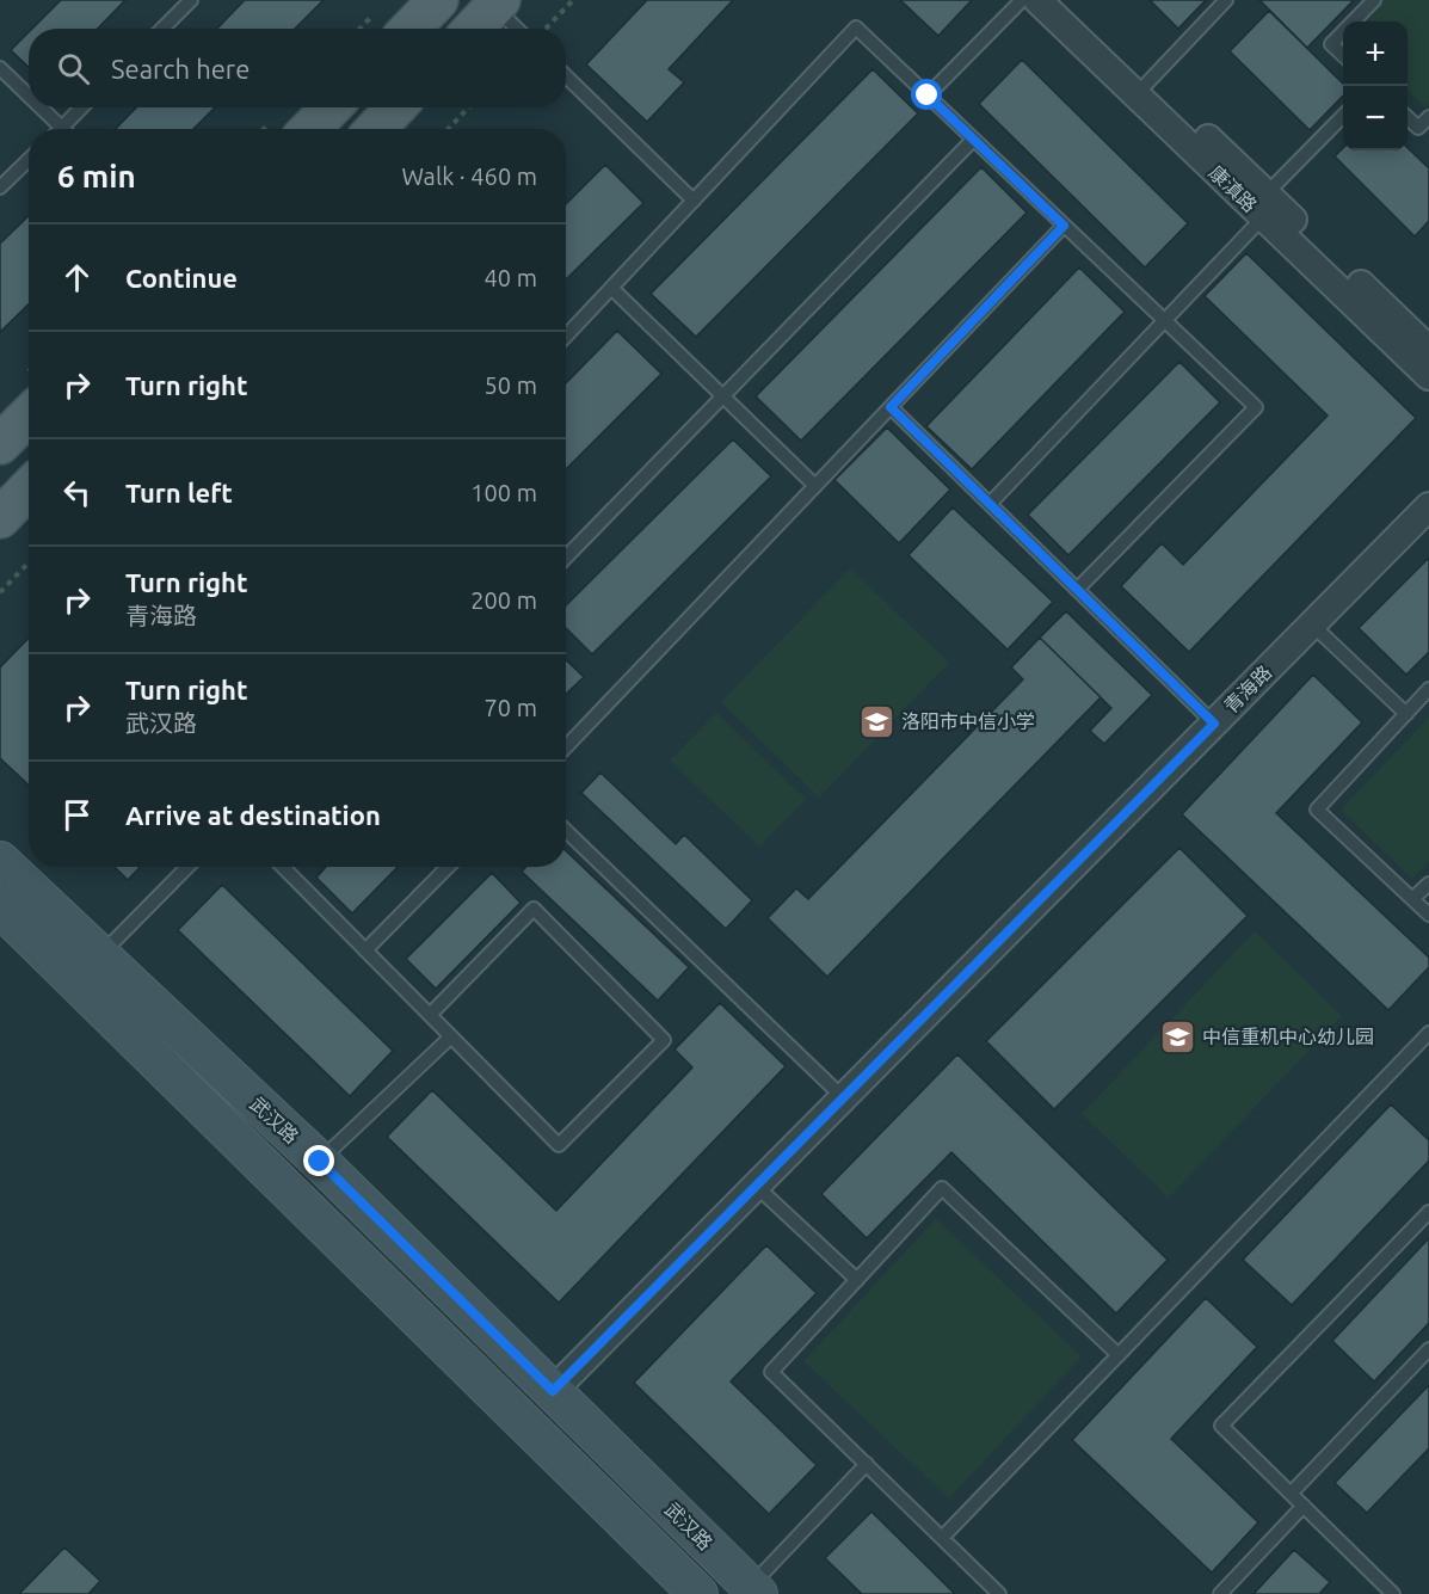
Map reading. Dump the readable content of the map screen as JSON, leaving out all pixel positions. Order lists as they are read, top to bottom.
{
  "streets": {
    "main road": ["武汉路"],
    "street": ["康滇路", "青海路"]
  },
  "crossings": [
    ["青海路", "武汉路"]
  ],
  "places": {
    "school or university": ["洛阳市中信小学", "中信重机中心幼儿园"]
  },
  "page": {
    "map_buttons": ["+", "−"],
    "search": "Search here",
    "heading": ["6 min", "Walk · 460 m"],
    "list": [
      ["Continue", "40 m"],
      ["Turn right", "50 m"],
      ["Turn left", "100 m"],
      ["Turn right", "青海路", "200 m"],
      ["Turn right", "武汉路", "70 m"],
      "Arrive at destination"
    ]
  }
}
